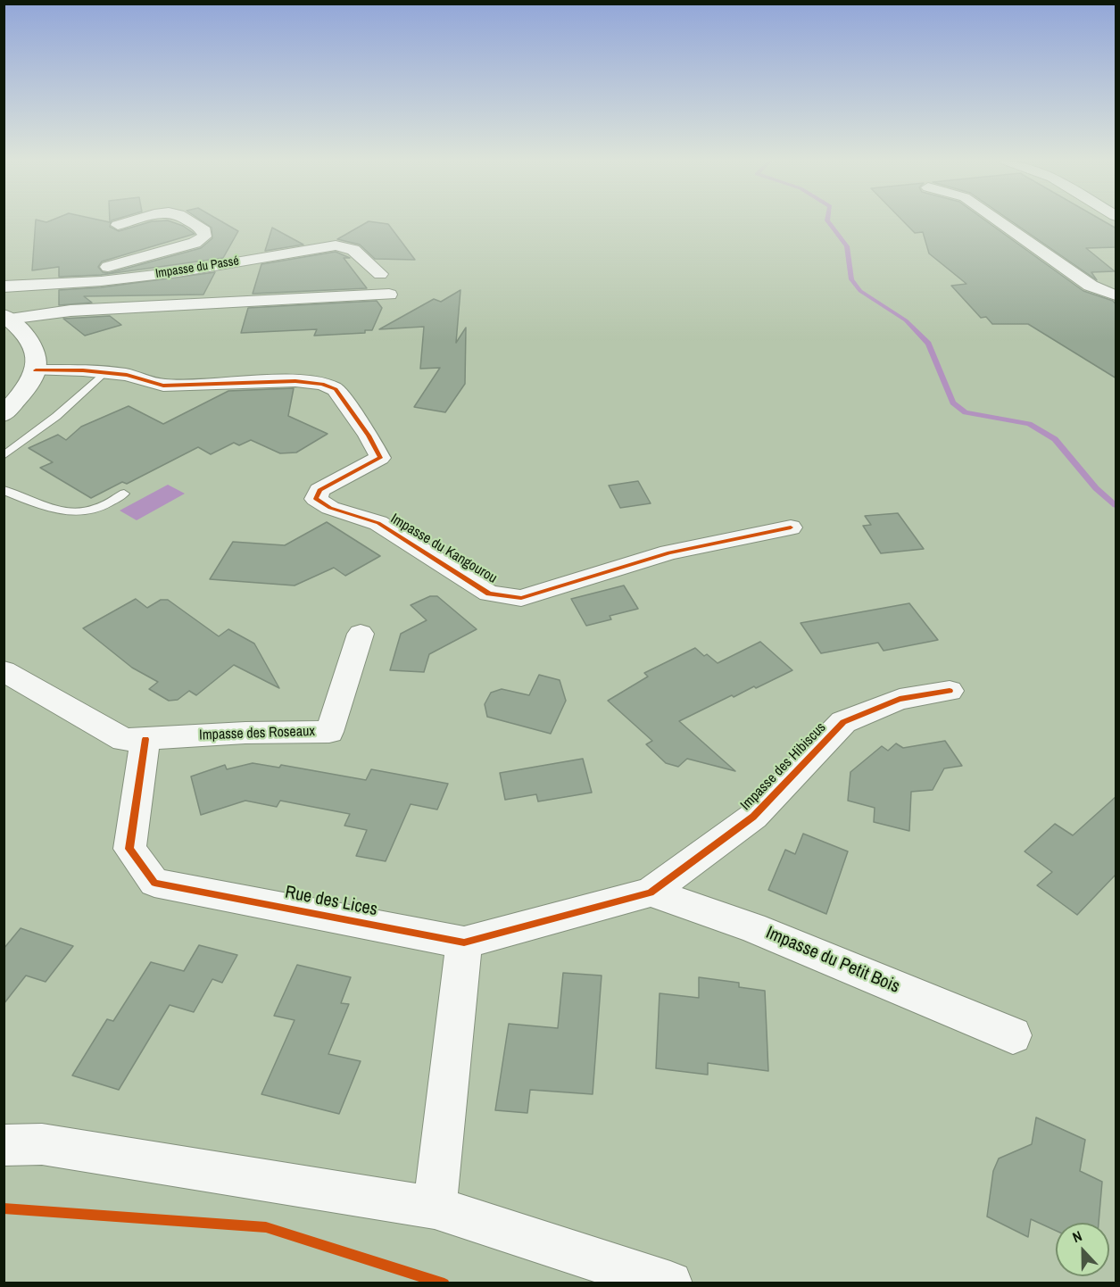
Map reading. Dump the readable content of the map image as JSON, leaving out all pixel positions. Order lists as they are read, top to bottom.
{
  "streets": {
    "street": [
      "Impasse du Passé",
      "Impasse du Kangourou",
      "Impasse des Roseaux",
      "Impasse des Hibiscus",
      "Rue des Lices",
      "Impasse du Petit Bois"
    ]
  },
  "crossings": [
    ["Impasse des Roseaux", "Rue des Lices"],
    ["Impasse des Hibiscus", "Rue des Lices"],
    ["Impasse des Hibiscus", "Impasse du Petit Bois"],
    ["Rue des Lices", "Impasse du Petit Bois"]
  ],
  "north": "top"
}
